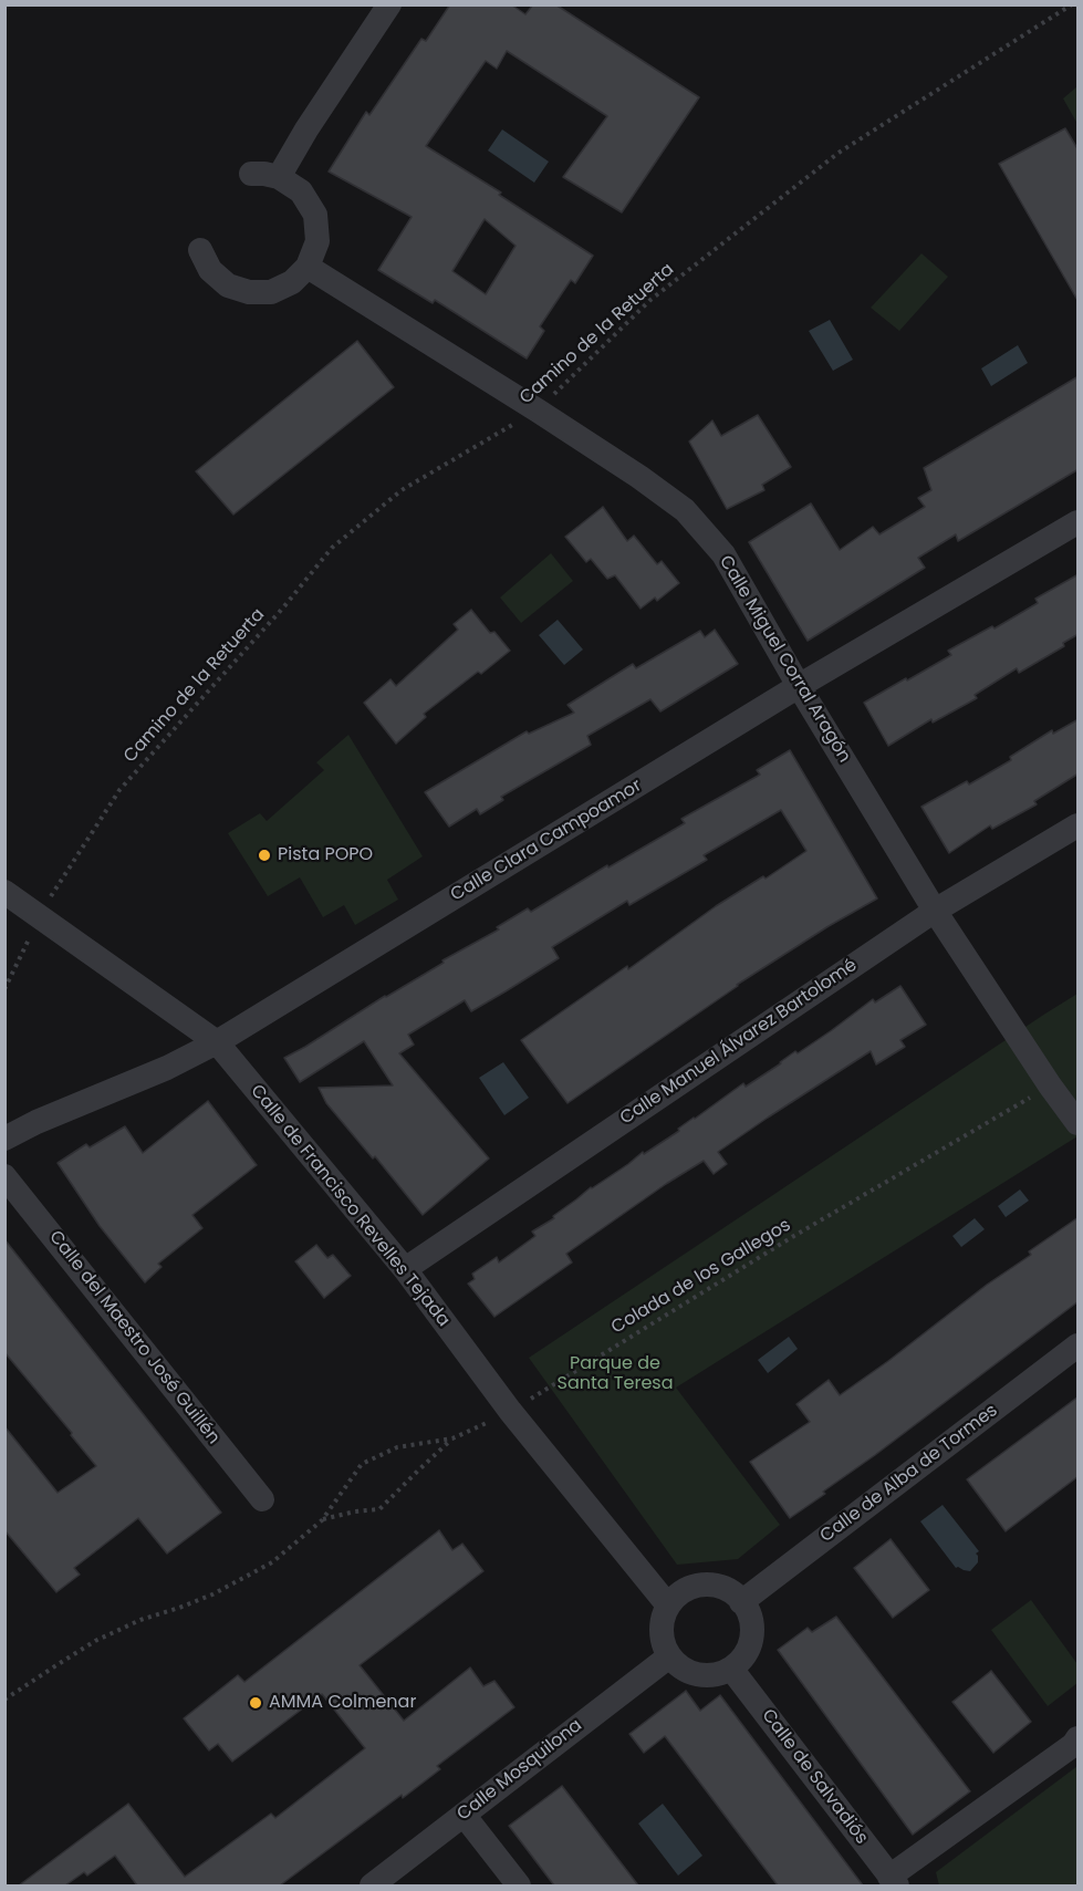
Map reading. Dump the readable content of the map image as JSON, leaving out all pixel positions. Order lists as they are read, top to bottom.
{
  "streets": {
    "street": [
      "Calle Miguel Corral Aragón",
      "Calle Clara Campoamor",
      "Calle Manuel Álvarez Bartolomé",
      "Calle de Francisco Revelles Tejada",
      "Calle del Maestro José Guillén",
      "Calle de Alba de Tormes",
      "Calle Mosquilona",
      "Calle de Salvadiós"
    ],
    "path": ["Camino de la Retuerta", "Colada de los Gallegos"]
  },
  "crossings": [
    ["Camino de la Retuerta", "Calle Miguel Corral Aragón"],
    ["Camino de la Retuerta", "Calle de Francisco Revelles Tejada"],
    ["Calle Miguel Corral Aragón", "Calle Clara Campoamor"],
    ["Calle Miguel Corral Aragón", "Calle Manuel Álvarez Bartolomé"],
    ["Calle Miguel Corral Aragón", "Colada de los Gallegos"],
    ["Calle Clara Campoamor", "Calle de Francisco Revelles Tejada"],
    ["Calle Manuel Álvarez Bartolomé", "Calle de Francisco Revelles Tejada"],
    ["Calle de Francisco Revelles Tejada", "Colada de los Gallegos"],
    ["Calle de Francisco Revelles Tejada", "Calle de Alba de Tormes"],
    ["Calle de Francisco Revelles Tejada", "Calle Mosquilona"],
    ["Calle de Francisco Revelles Tejada", "Calle de Salvadiós"],
    ["Calle de Alba de Tormes", "Calle Mosquilona"],
    ["Calle de Alba de Tormes", "Calle de Salvadiós"],
    ["Calle Mosquilona", "Calle de Salvadiós"]
  ],
  "parks": ["Parque de Santa Teresa"],
  "places": ["Pista POPO", "AMMA Colmenar"]
}
